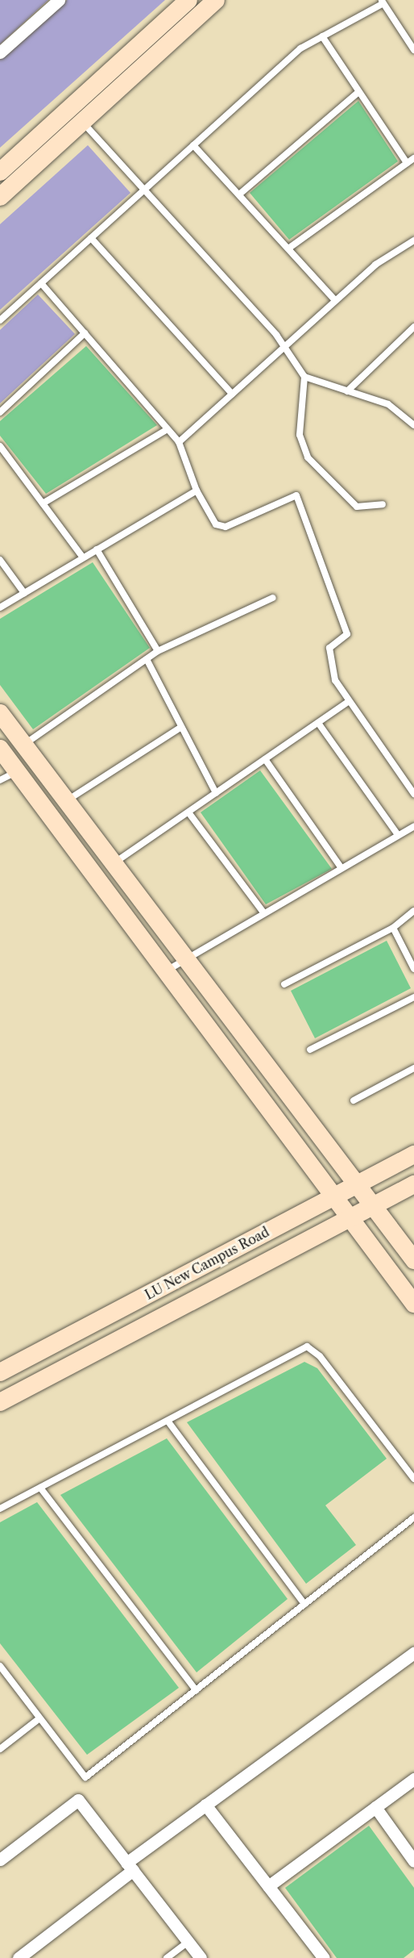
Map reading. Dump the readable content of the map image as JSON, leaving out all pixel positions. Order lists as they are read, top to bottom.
{
  "streets": {
    "street": ["LU New Campus Road"]
  }
}
